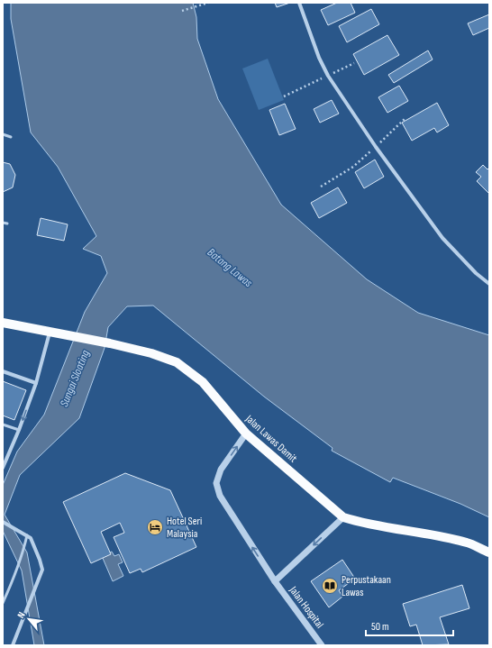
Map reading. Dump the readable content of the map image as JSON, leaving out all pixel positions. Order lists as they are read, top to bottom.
{
  "streets": {
    "main road": ["Jalan Lawas Damit"],
    "street": ["Jalan Hospital"]
  },
  "crossings": [
    ["Jalan Lawas Damit", "Jalan Hospital"]
  ],
  "one_way": ["Jalan Hospital"],
  "water": ["Batang Lawas", "Sungai Sloating"],
  "places": {
    "hotel": ["Hotel Seri Malaysia"],
    "library": ["Perpustakaan Lawas"]
  },
  "scale_bar": "50 m",
  "north": "top left"
}
